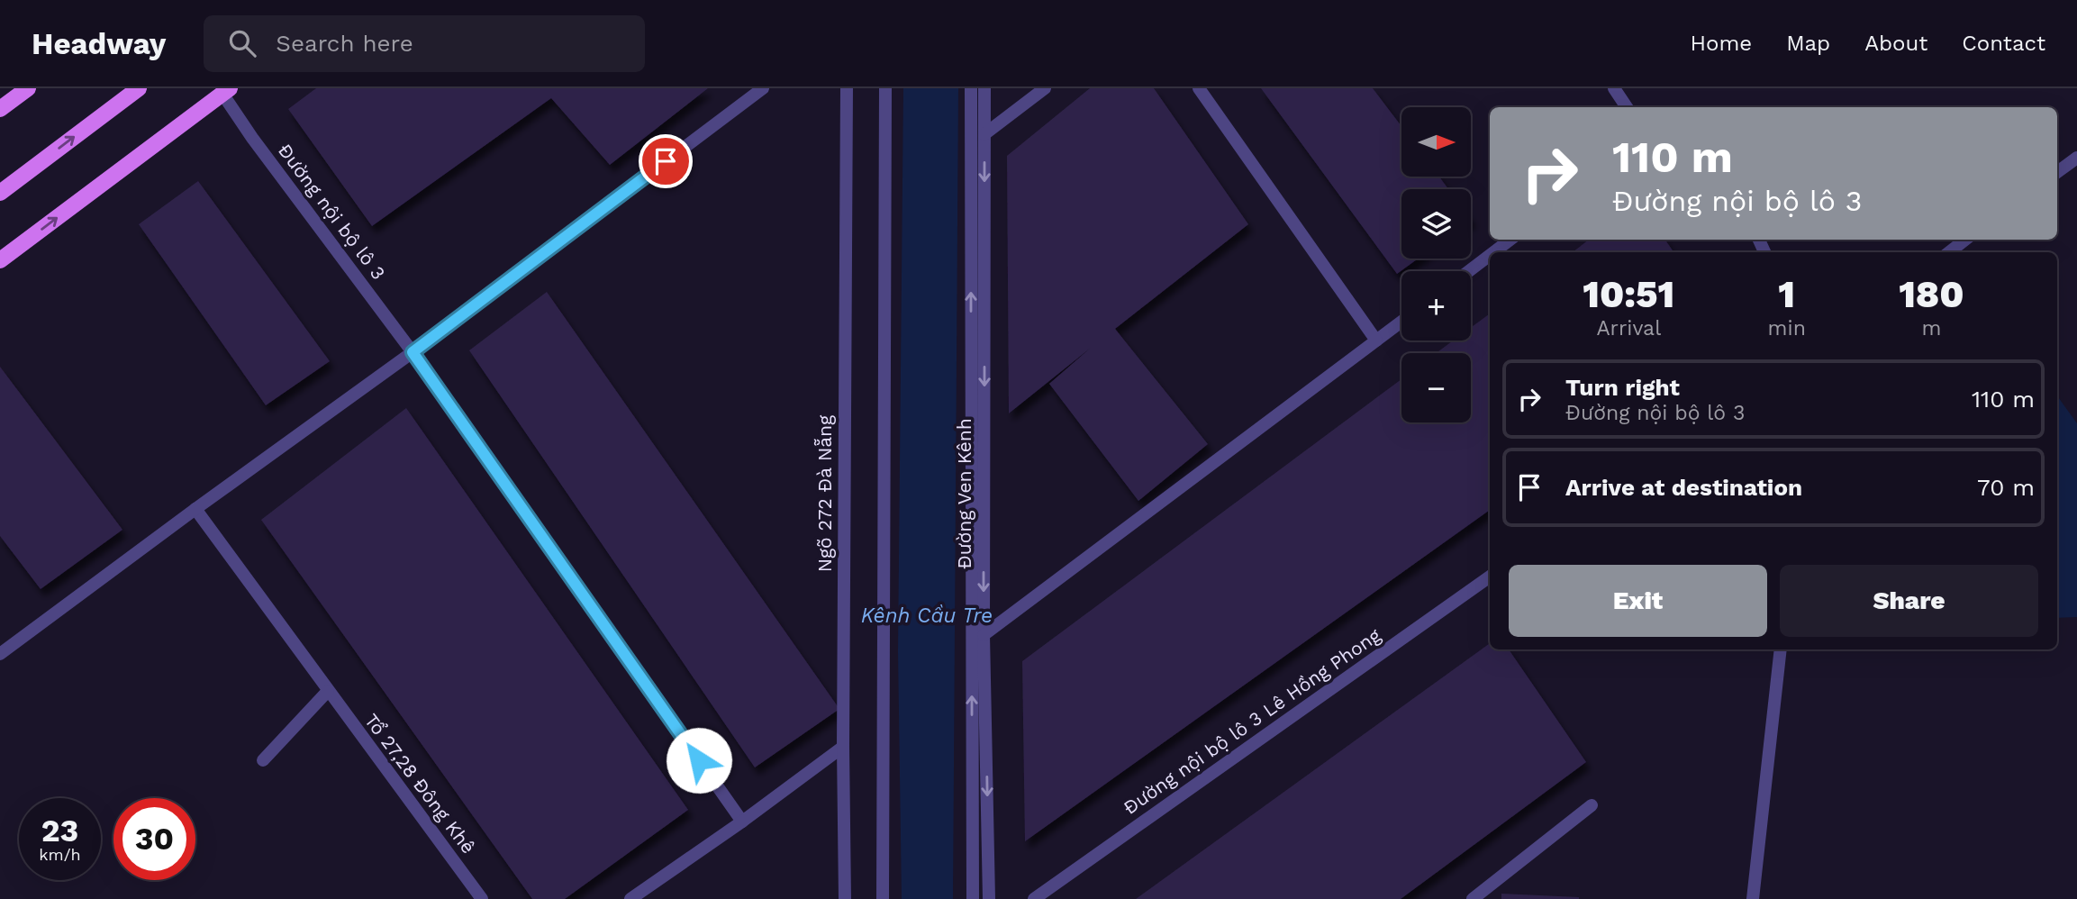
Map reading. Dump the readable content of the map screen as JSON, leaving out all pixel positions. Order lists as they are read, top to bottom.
{
  "streets": {
    "street": [
      "Đường nội bộ lô 3",
      "Ngõ 272 Đà Nẵng",
      "Đường Ven Kênh",
      "Đường nội bộ lô 3 Lê Hồng Phong",
      "Tổ 27,28 Đông Khê"
    ]
  },
  "water": ["Kênh Cầu Tre"],
  "north": "right",
  "page": {
    "header": "Headway",
    "search": "Search here",
    "nav": [
      "Home",
      "Map",
      "About",
      "Contact"
    ],
    "map_buttons": ["+", "−"],
    "turn": ["110 m", "Đường nội bộ lô 3"],
    "eta": [
      "10:51",
      "Arrival",
      "1",
      "min",
      "180",
      "m"
    ],
    "list": [
      {
        "name": "Turn right",
        "note": "Đường nội bộ lô 3",
        "value": "110 m"
      },
      {
        "name": "Arrive at destination",
        "value": "70 m"
      }
    ],
    "buttons": ["Exit", "Share"],
    "speed": "23 km/h",
    "limit": "30"
  }
}
